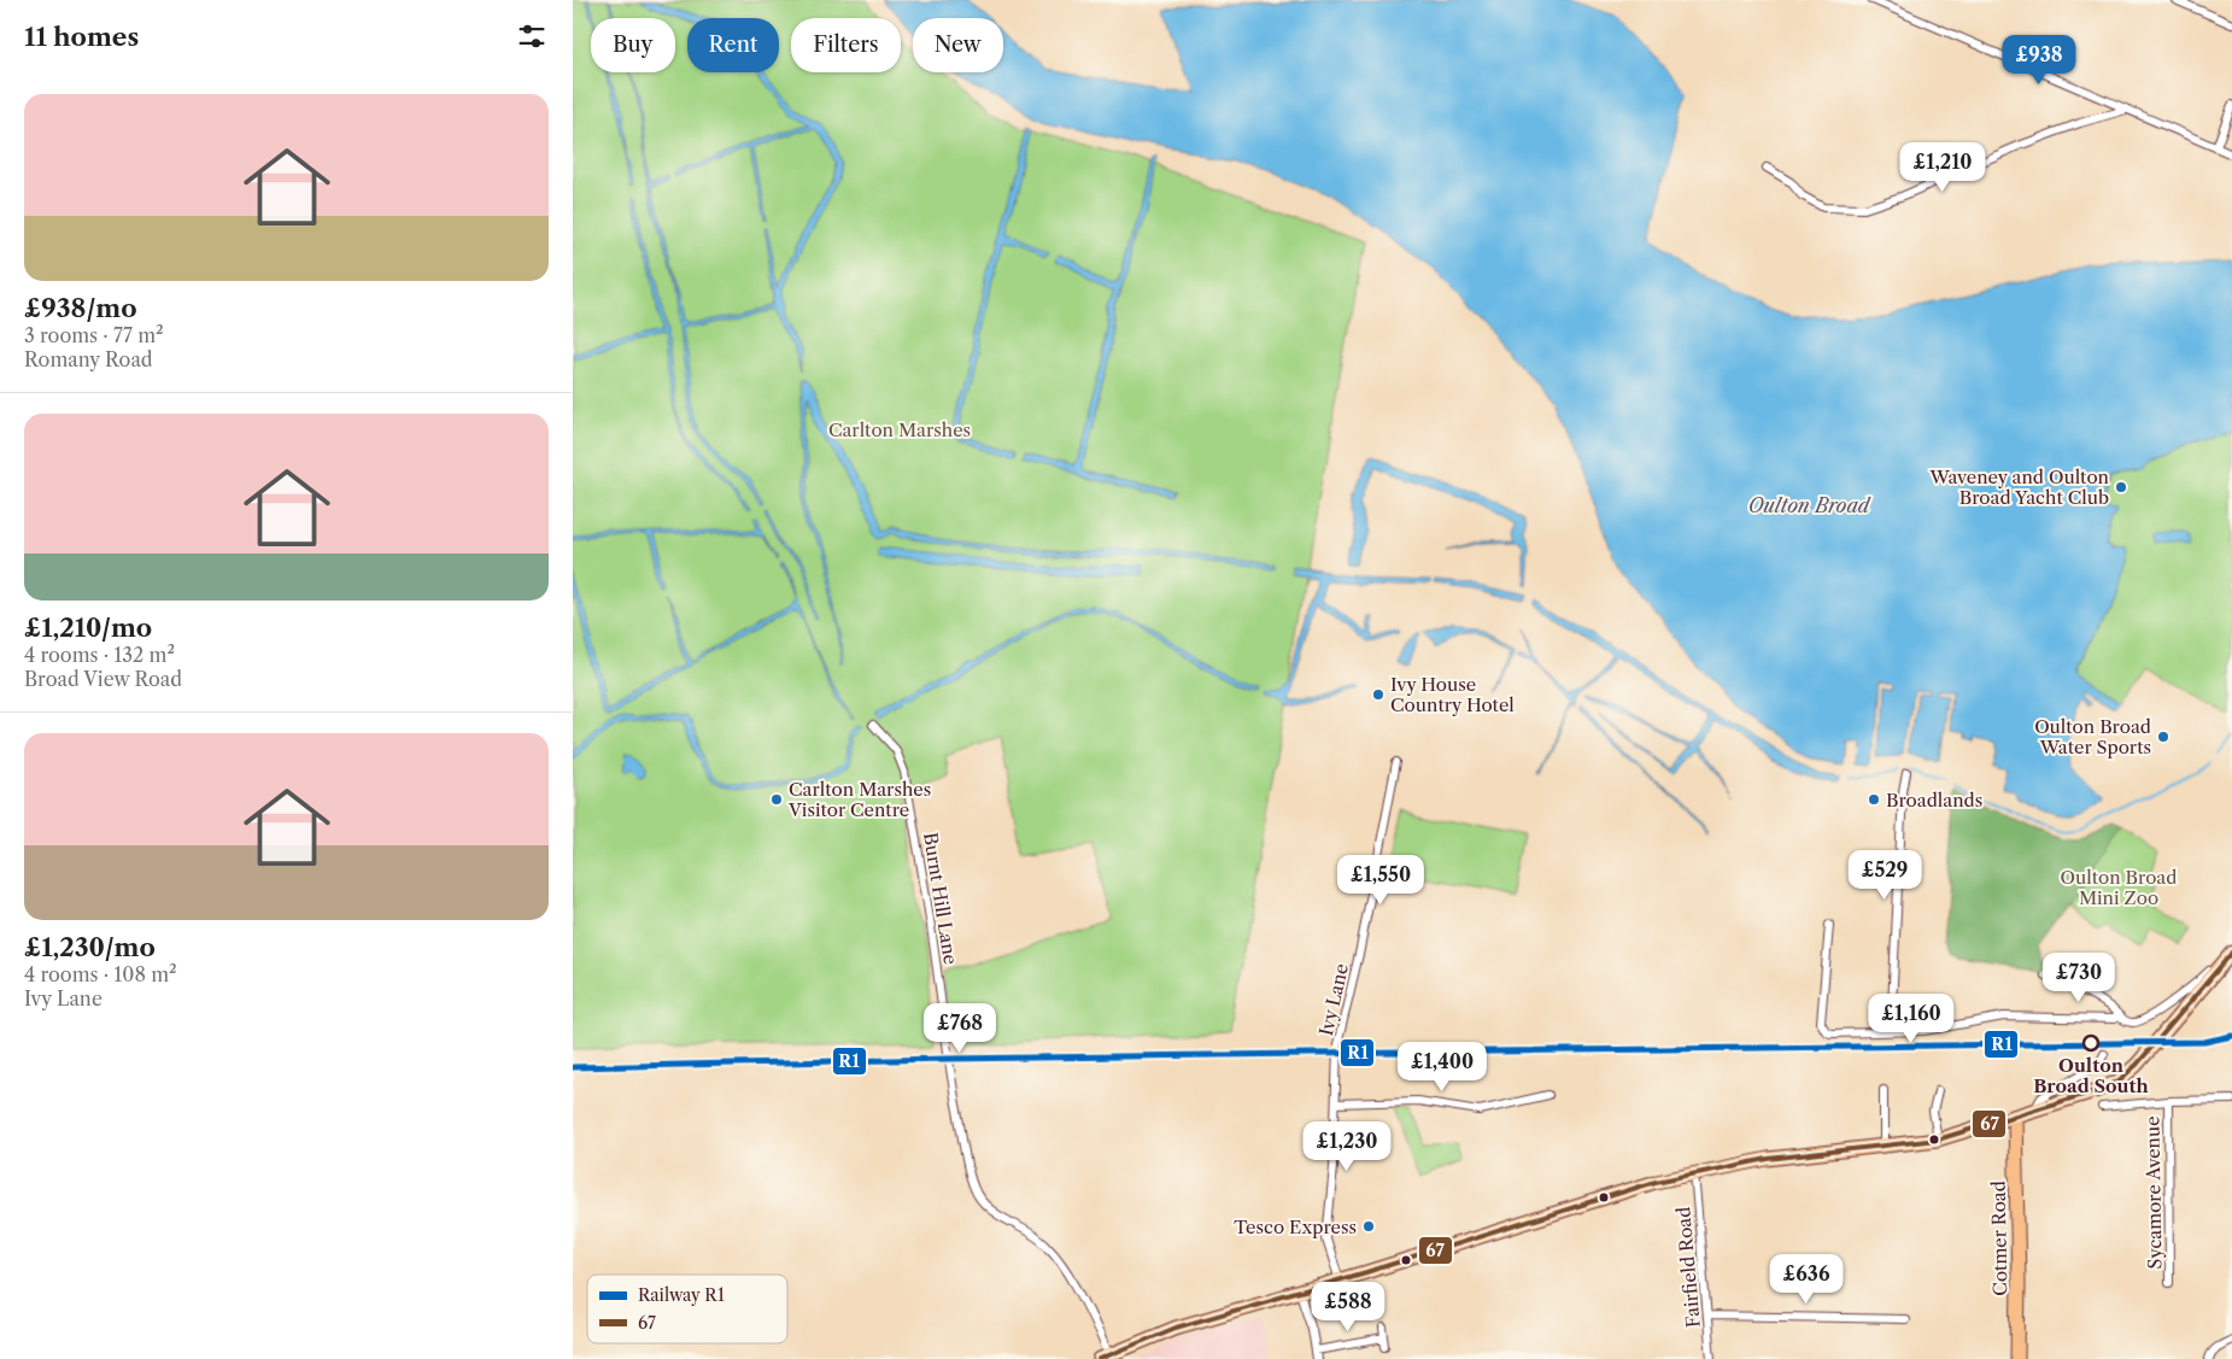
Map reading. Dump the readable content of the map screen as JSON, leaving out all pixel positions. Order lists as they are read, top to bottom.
{
  "streets": {
    "highway": ["Cotmer Road"],
    "street": [
      "Burnt Hill Lane",
      "Ivy Lane",
      "Sycamore Avenue",
      "Fairfield Road"
    ]
  },
  "water": ["Oulton Broad"],
  "parks": ["Carlton Marshes", "Oulton Broad Mini Zoo"],
  "places": [
    "Waveney and Oulton Broad Yacht Club",
    "Ivy House Country Hotel",
    "Oulton Broad Water Sports",
    "Carlton Marshes Visitor Centre",
    "Broadlands",
    "Oulton Broad South",
    "Tesco Express"
  ],
  "lines": ["transit line 67", "rail line R1"],
  "legend": ["Railway R1", "67"],
  "page": {
    "heading": "11 homes",
    "chip": [
      "Buy",
      "Rent",
      "Filters",
      "New"
    ],
    "price": [
      "£938",
      "£1,210",
      "£529",
      "£1,550",
      "£730",
      "£1,160",
      "£768",
      "£1,400",
      "£1,230",
      "£636",
      "£588"
    ],
    "list": [
      {
        "name": "£938/mo",
        "note": "3 rooms · 77 m² · Romany Road"
      },
      {
        "name": "£1,210/mo",
        "note": "4 rooms · 132 m² · Broad View Road"
      },
      {
        "name": "£1,230/mo",
        "note": "4 rooms · 108 m² · Ivy Lane"
      }
    ]
  }
}
